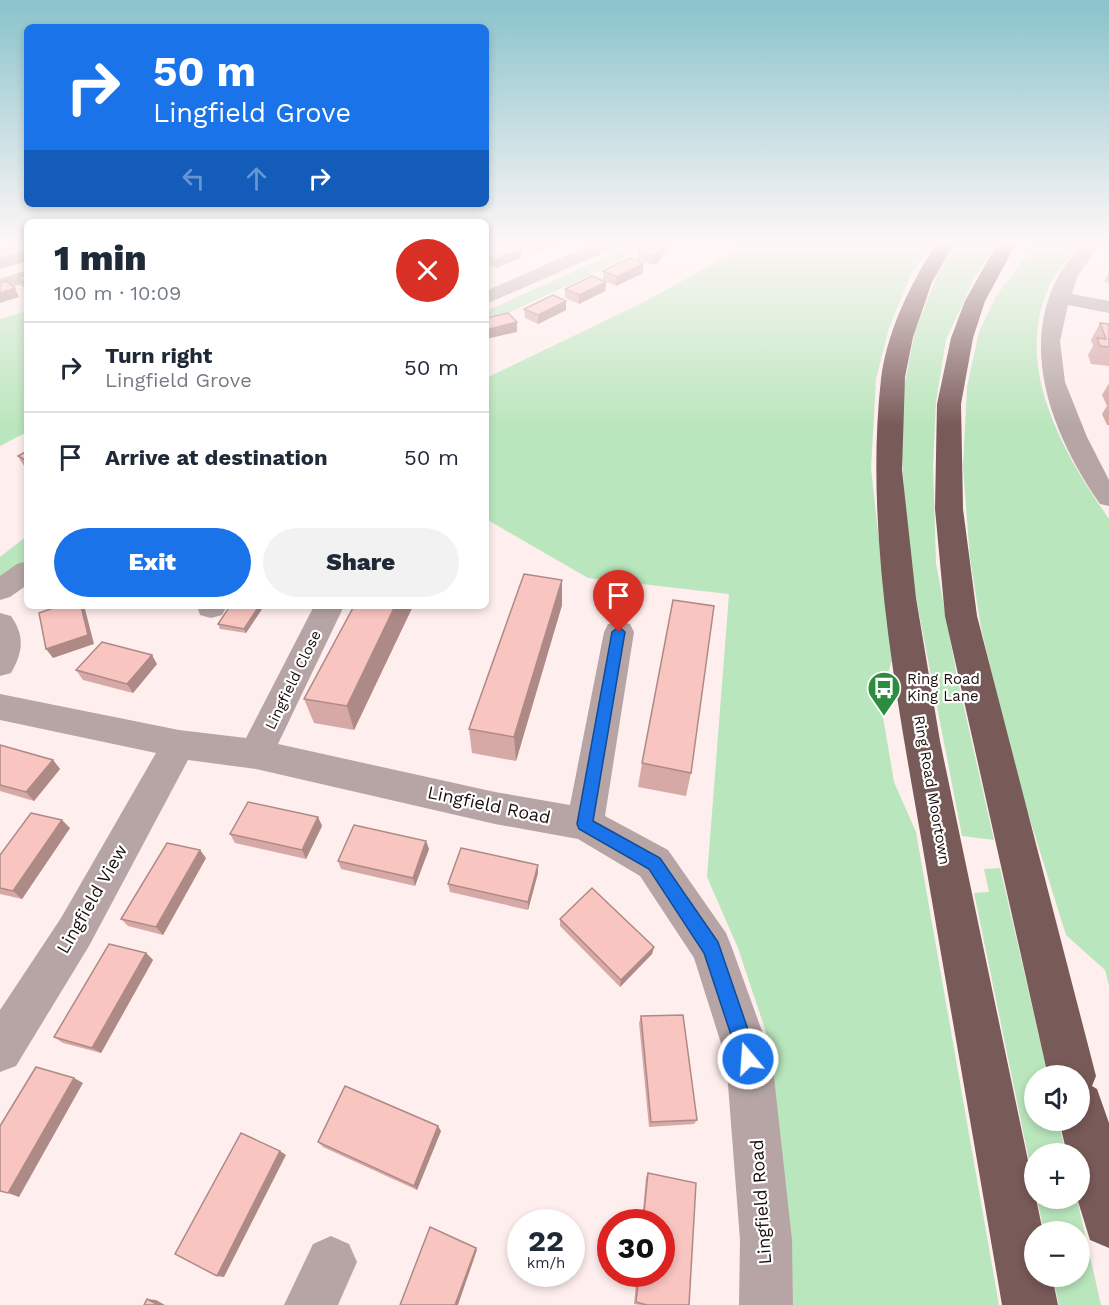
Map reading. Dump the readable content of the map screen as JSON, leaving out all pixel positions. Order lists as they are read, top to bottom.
{
  "streets": {
    "highway": ["Ring Road Moortown"],
    "street": ["Lingfield Close", "Lingfield Road", "Lingfield View"]
  },
  "crossings": [
    ["Lingfield Close", "Lingfield Road"],
    ["Lingfield Road", "Lingfield View"]
  ],
  "places": {
    "bus stop": ["Ring Road King Lane"]
  },
  "page": {
    "turn": ["50 m", "Lingfield Grove"],
    "heading": ["1 min", "100 m · 10:09"],
    "list": [
      {
        "name": "Turn right",
        "note": "Lingfield Grove",
        "value": "50 m"
      },
      {
        "name": "Arrive at destination",
        "value": "50 m"
      }
    ],
    "buttons": ["Exit", "Share"],
    "map_buttons": ["+", "−"],
    "speed": "22 km/h",
    "limit": "30"
  }
}
